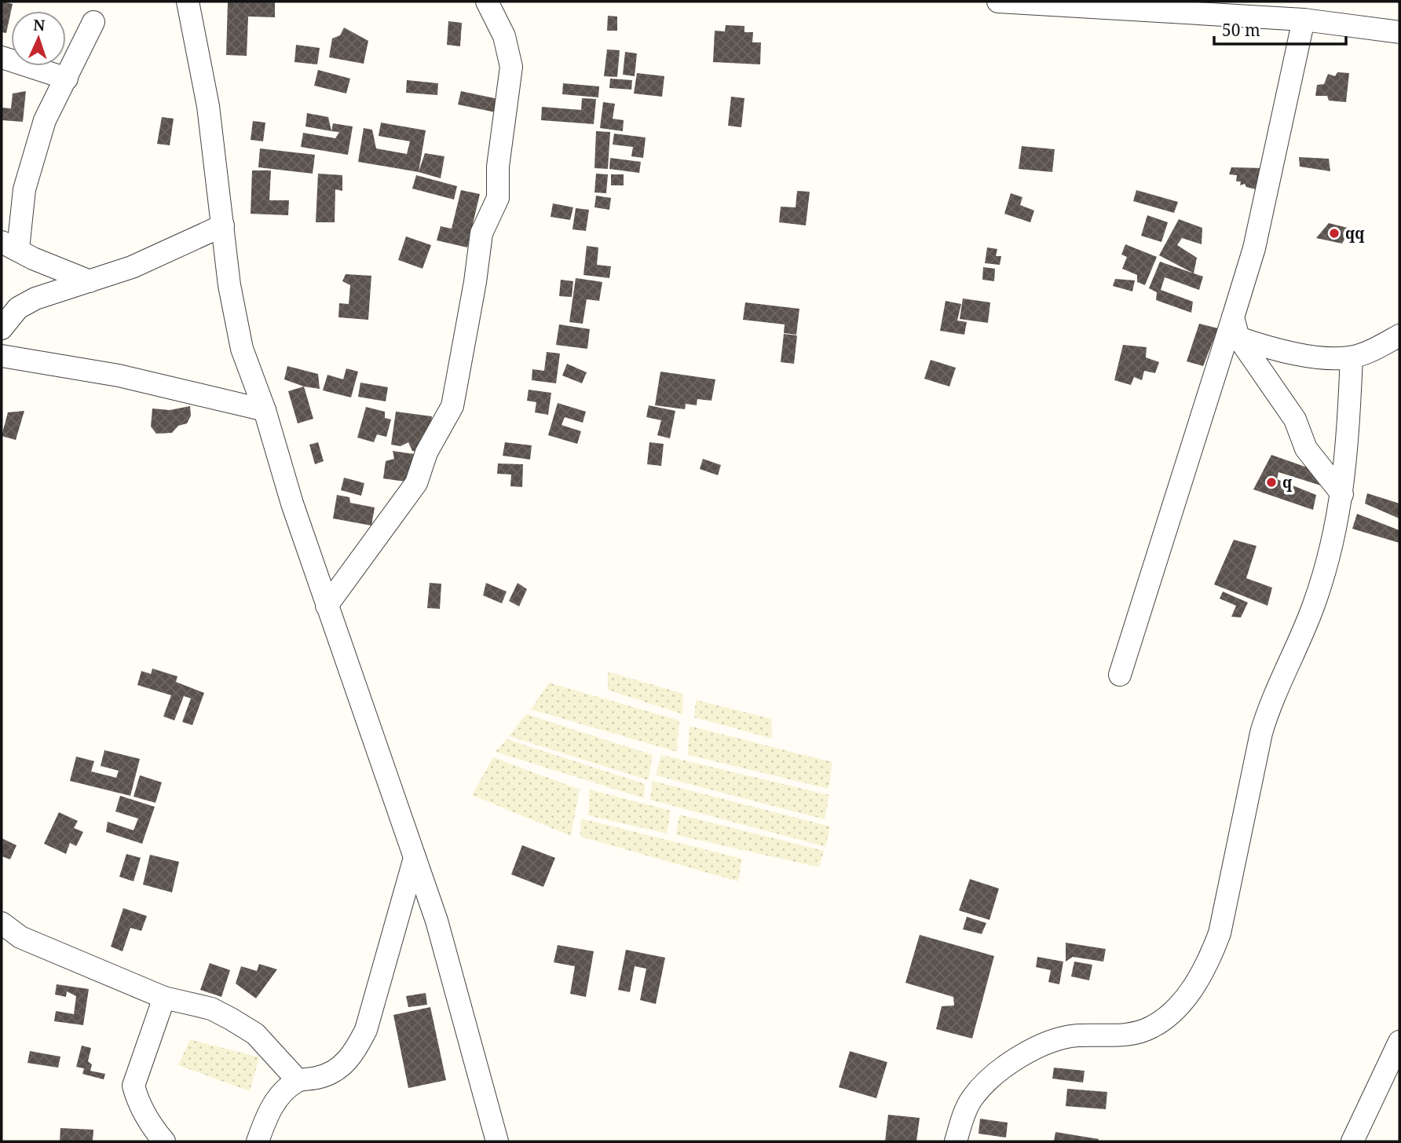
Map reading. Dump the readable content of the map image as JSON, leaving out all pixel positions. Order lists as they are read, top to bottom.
{
  "places": ["qq", "q"],
  "scale_bar": "50 m",
  "north": "top"
}
